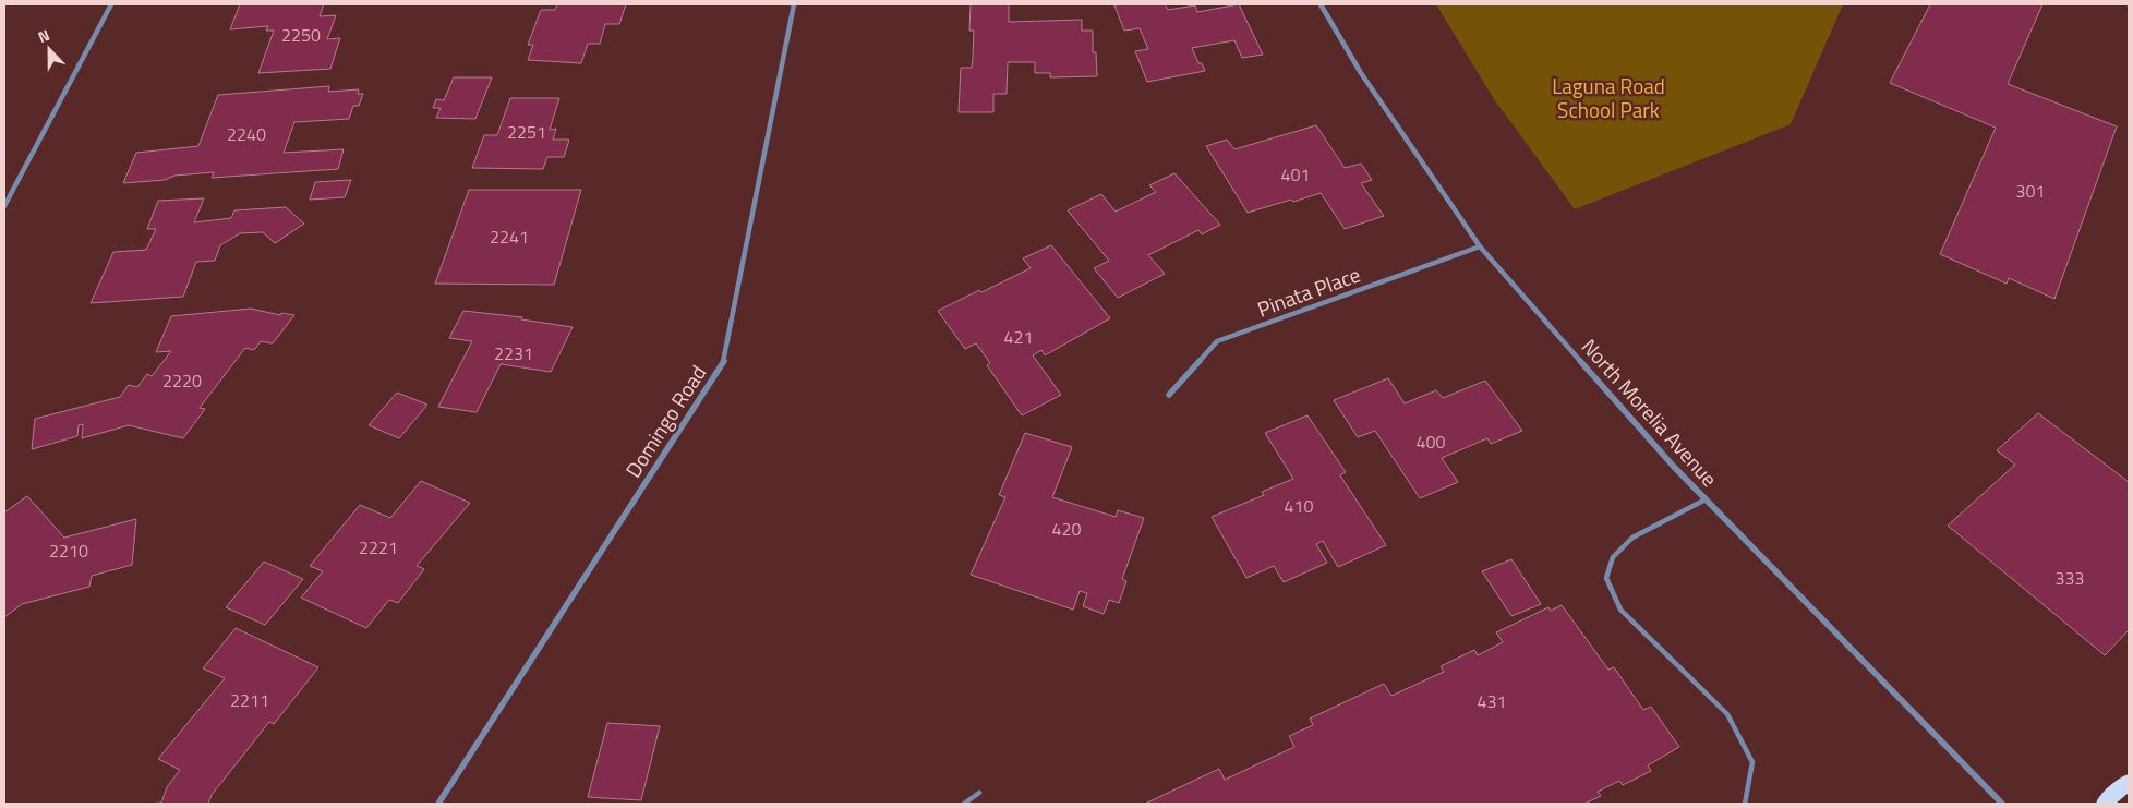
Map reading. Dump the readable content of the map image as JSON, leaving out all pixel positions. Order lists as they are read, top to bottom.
{
  "streets": {
    "street": ["Pinata Place", "North Morelia Avenue", "Domingo Road"]
  },
  "crossings": [
    ["Pinata Place", "North Morelia Avenue"]
  ],
  "parks": ["Laguna Road School Park"],
  "house_numbers": [
    "2250",
    "2251",
    "2240",
    "401",
    "301",
    "2241",
    "421",
    "2231",
    "2220",
    "400",
    "410",
    "420",
    "2221",
    "2210",
    "333",
    "2211",
    "431"
  ],
  "north": "top"
}
